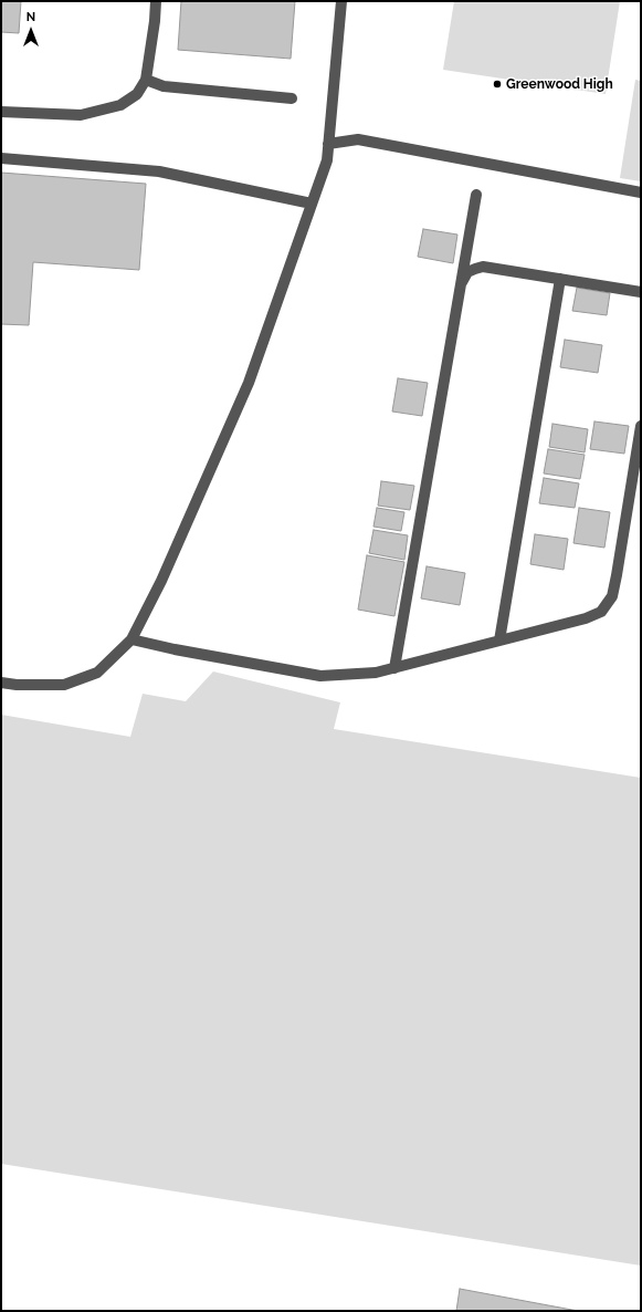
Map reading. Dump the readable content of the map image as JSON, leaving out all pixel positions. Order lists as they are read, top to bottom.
{
  "places": ["Greenwood High"],
  "north": "top"
}
